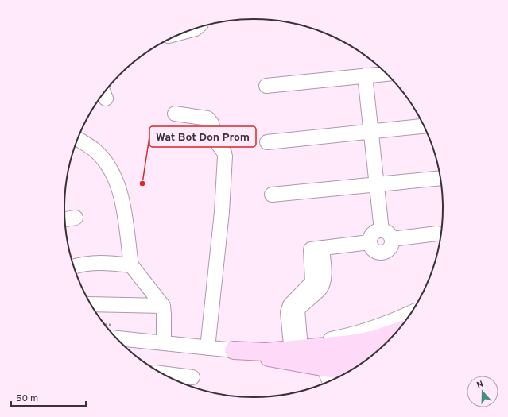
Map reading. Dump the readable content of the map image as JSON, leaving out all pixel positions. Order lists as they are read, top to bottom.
{
  "places": ["Wat Bot Don Prom"],
  "scale_bar": "50 m",
  "north": "top"
}
